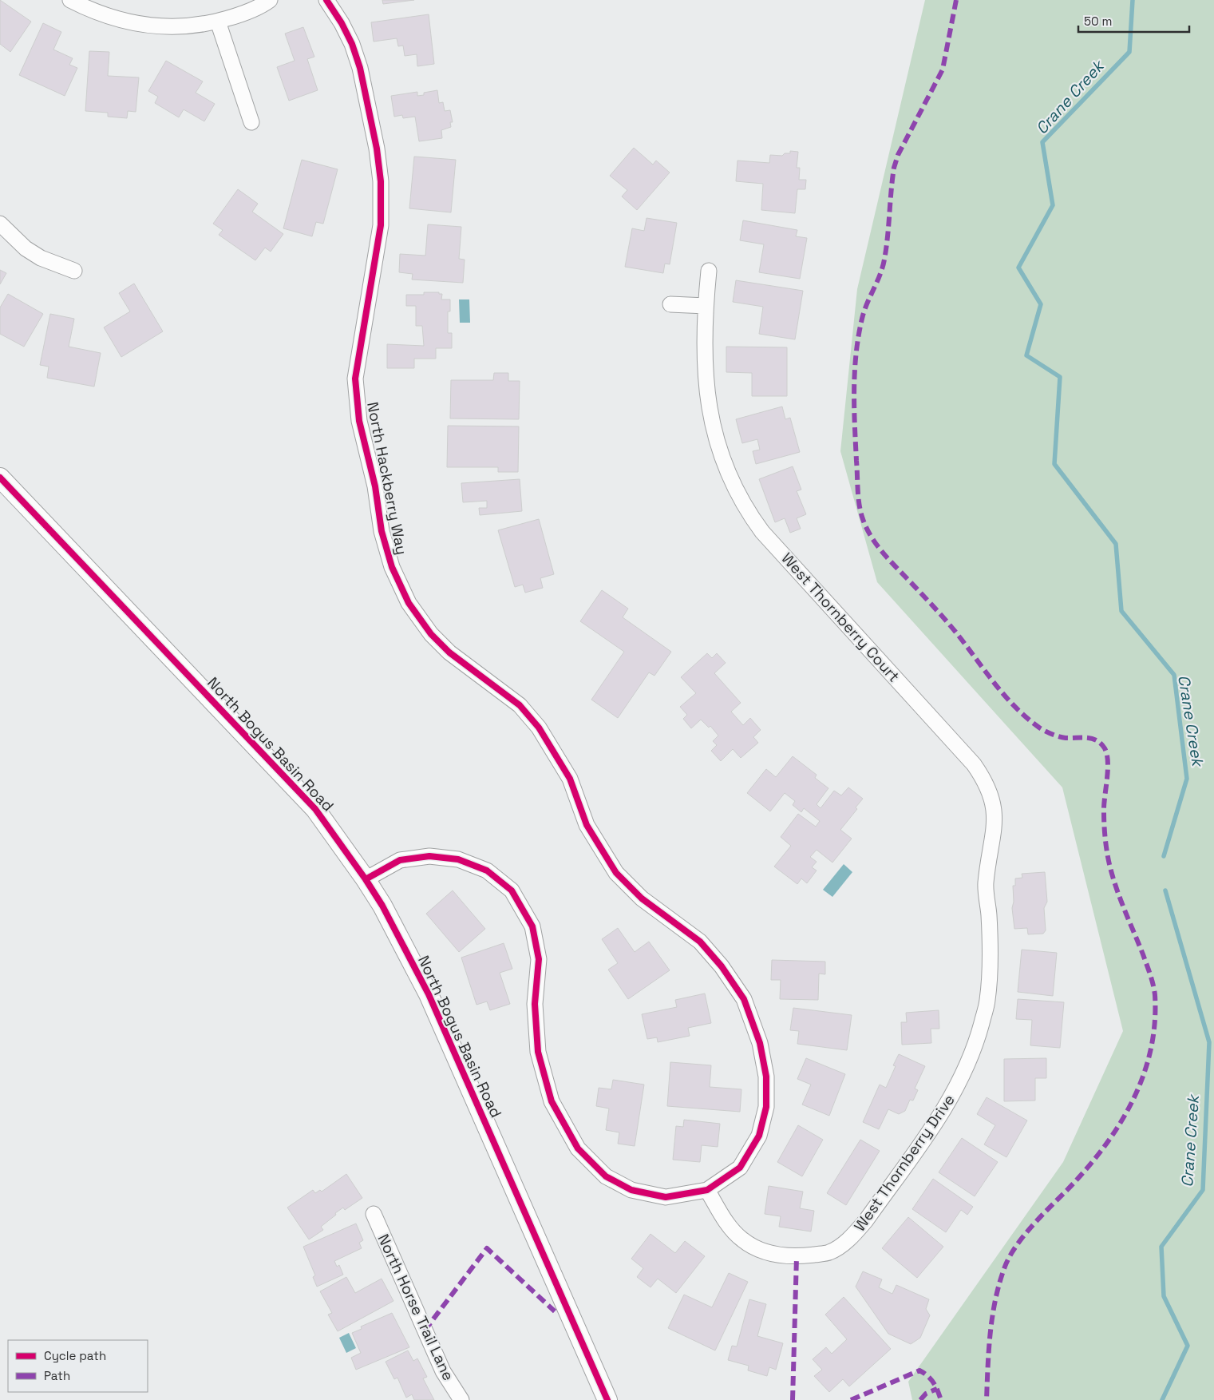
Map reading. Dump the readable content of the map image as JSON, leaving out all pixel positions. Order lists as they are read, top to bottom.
{
  "streets": {
    "street": [
      "North Hackberry Way",
      "West Thornberry Court",
      "North Bogus Basin Road",
      "West Thornberry Drive",
      "North Horse Trail Lane"
    ]
  },
  "crossings": [
    ["North Hackberry Way", "North Bogus Basin Road"],
    ["North Hackberry Way", "West Thornberry Drive"],
    ["West Thornberry Court", "West Thornberry Drive"]
  ],
  "water": ["Crane Creek"],
  "legend": ["Cycle path", "Path"],
  "scale_bar": "50 m"
}
